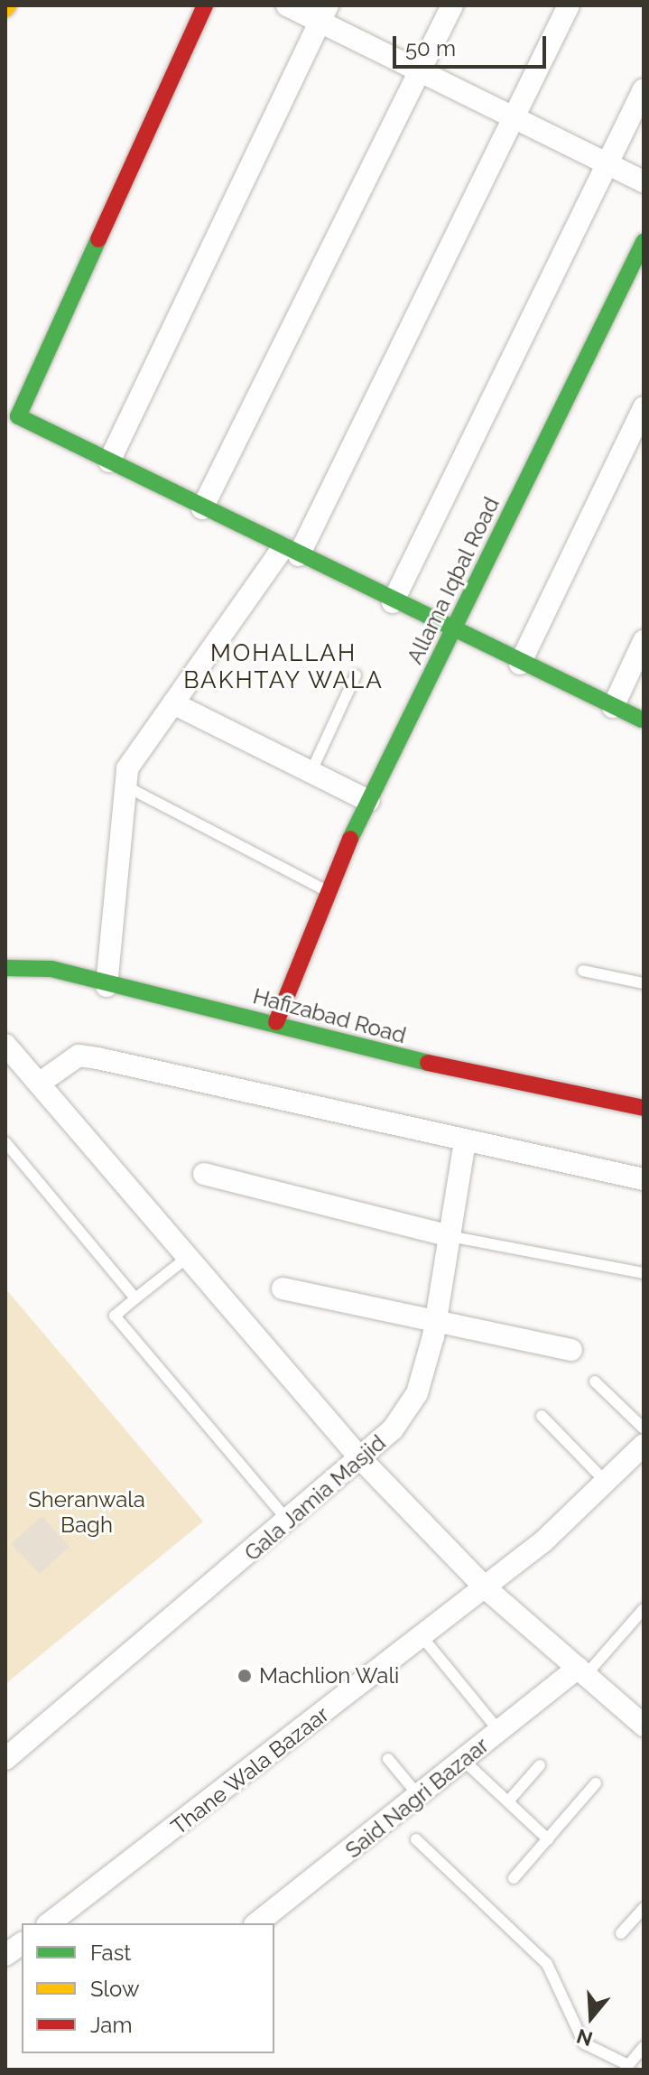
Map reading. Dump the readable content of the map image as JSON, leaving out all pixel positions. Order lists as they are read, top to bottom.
{
  "streets": {
    "street": [
      "Allama Iqbal Road",
      "Hafizabad Road",
      "Gala Jamia Masjid",
      "Thane Wala Bazaar",
      "Said Nagri Bazaar"
    ]
  },
  "crossings": [
    ["Allama Iqbal Road", "Hafizabad Road"]
  ],
  "districts": ["MOHALLAH BAKHTAY WALA"],
  "parks": ["Sheranwala Bagh"],
  "places": ["Machlion Wali"],
  "legend": ["Fast", "Slow", "Jam"],
  "scale_bar": "50 m",
  "north": "bottom"
}
